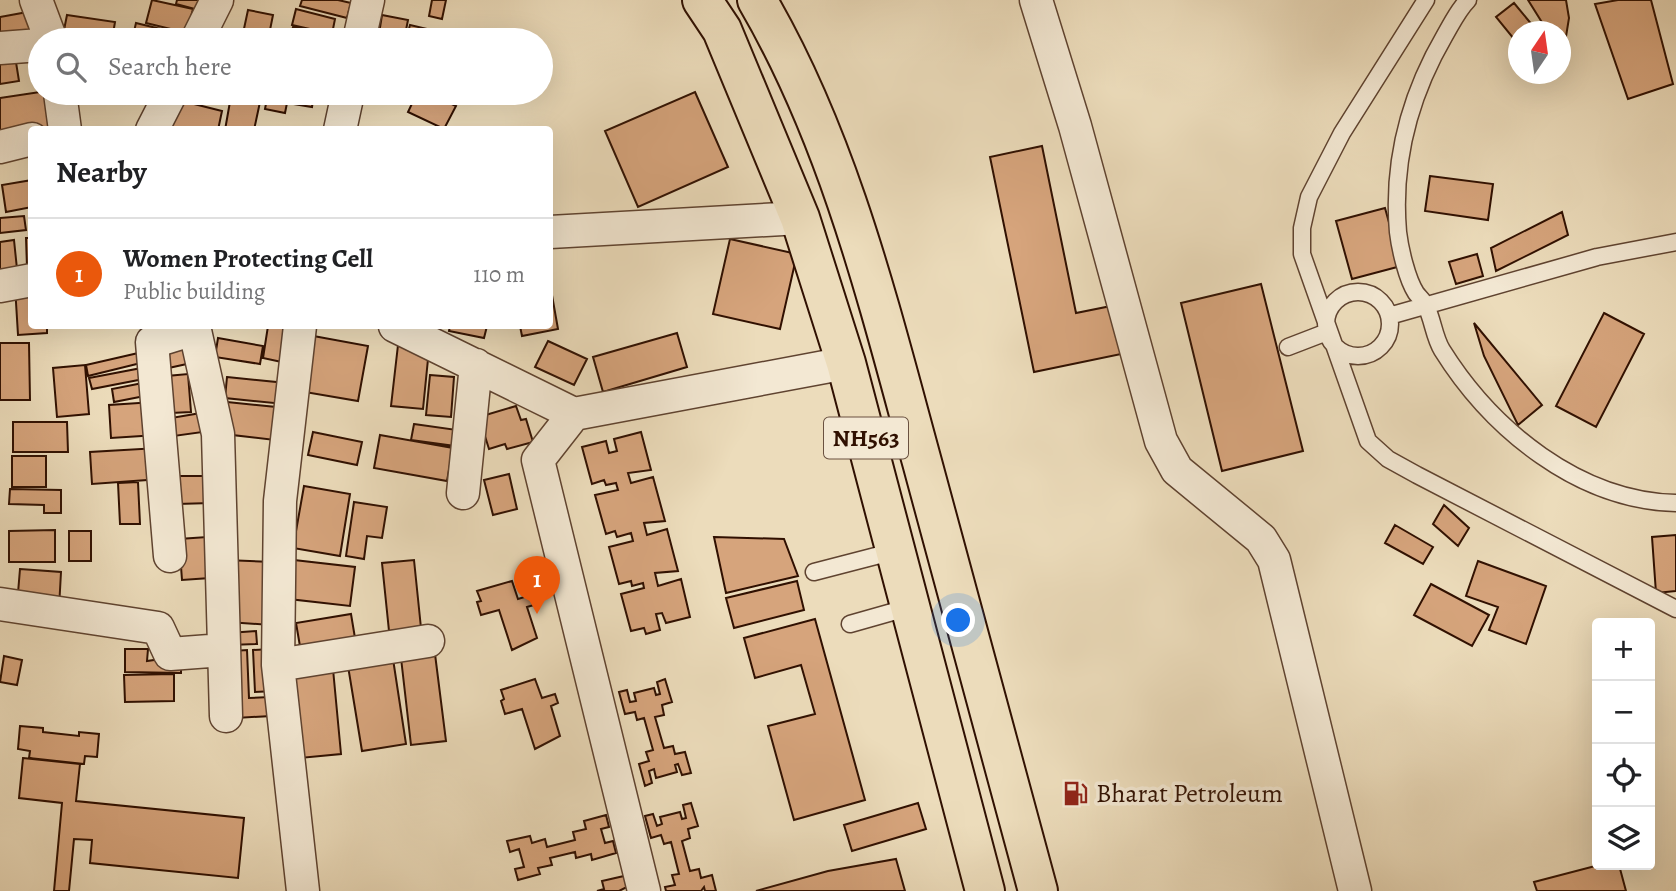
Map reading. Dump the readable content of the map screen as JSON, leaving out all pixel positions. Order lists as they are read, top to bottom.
{
  "streets": {
    "highway": ["NH563"]
  },
  "places": {
    "fuel station": ["Bharat Petroleum"]
  },
  "north": "top",
  "page": {
    "search": "Search here",
    "heading": "Nearby",
    "list": [
      {
        "mark": "1",
        "name": "Women Protecting Cell",
        "note": "Public building",
        "value": "110 m"
      }
    ],
    "pins": "1",
    "map_buttons": ["+", "−"]
  }
}
